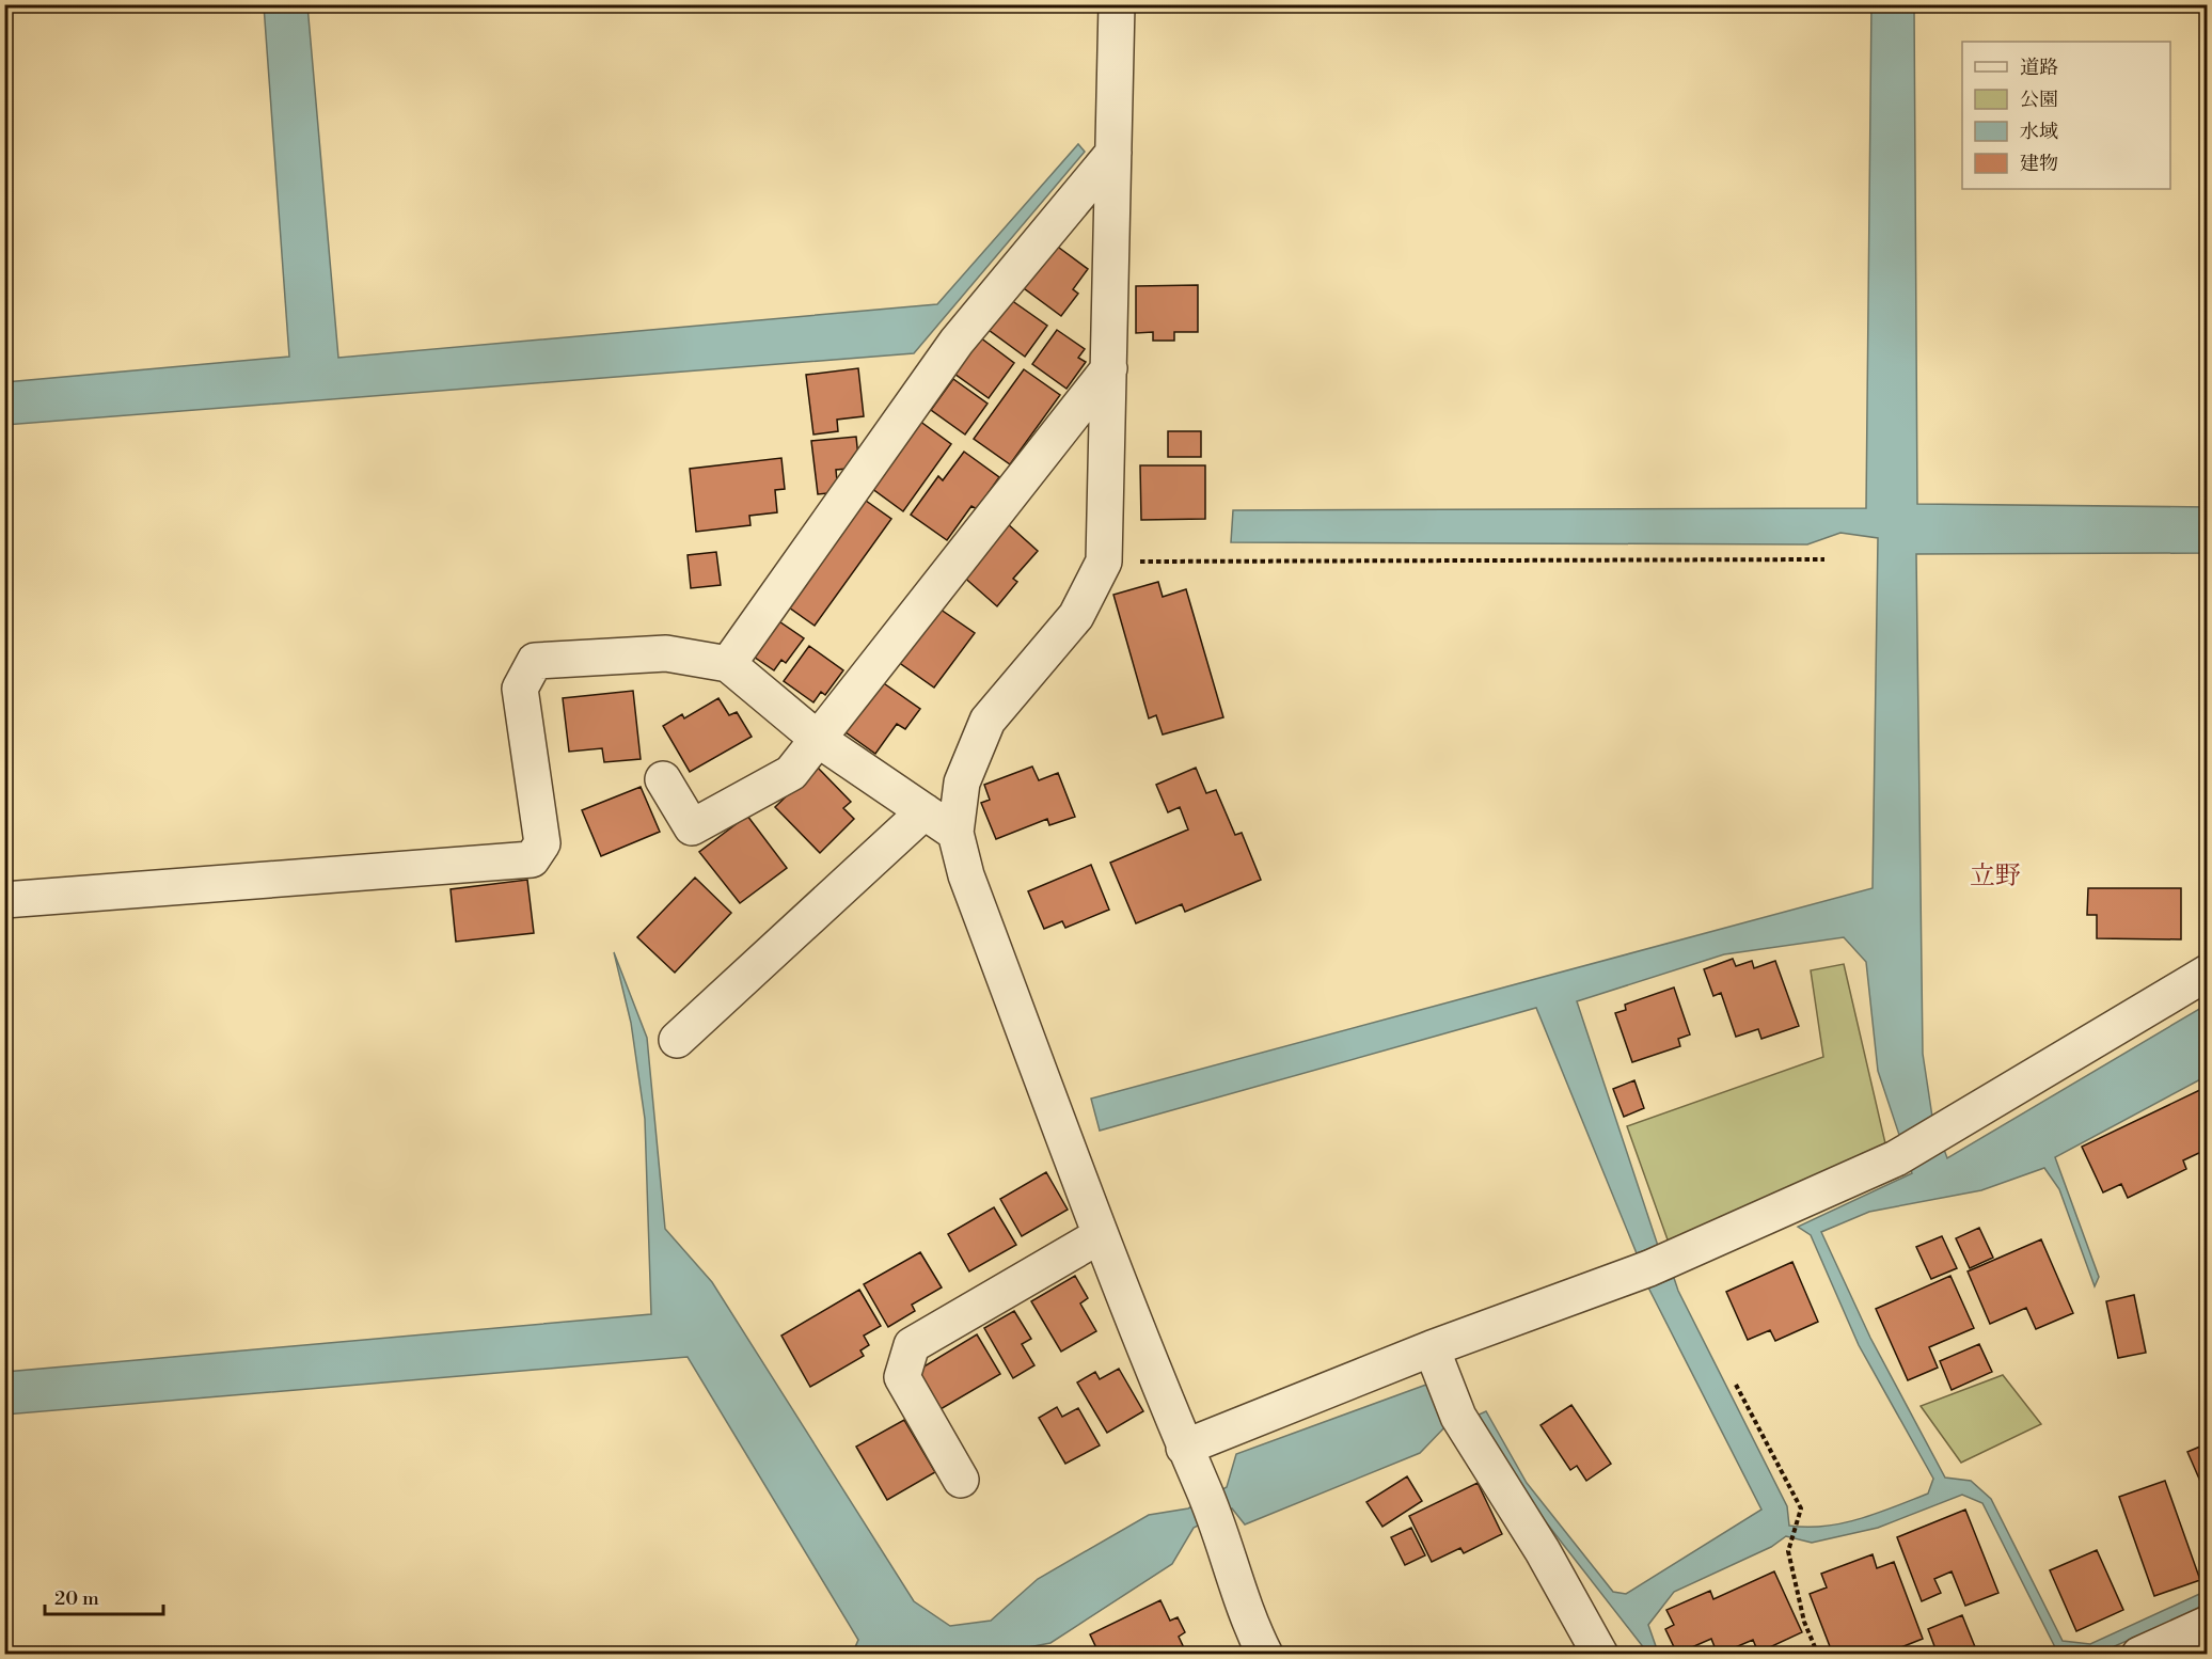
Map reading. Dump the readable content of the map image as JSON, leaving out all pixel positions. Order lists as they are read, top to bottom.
{
  "districts": ["立野"],
  "legend": [
    "道路",
    "公園",
    "水域",
    "建物"
  ],
  "scale_bar": "20 m"
}
